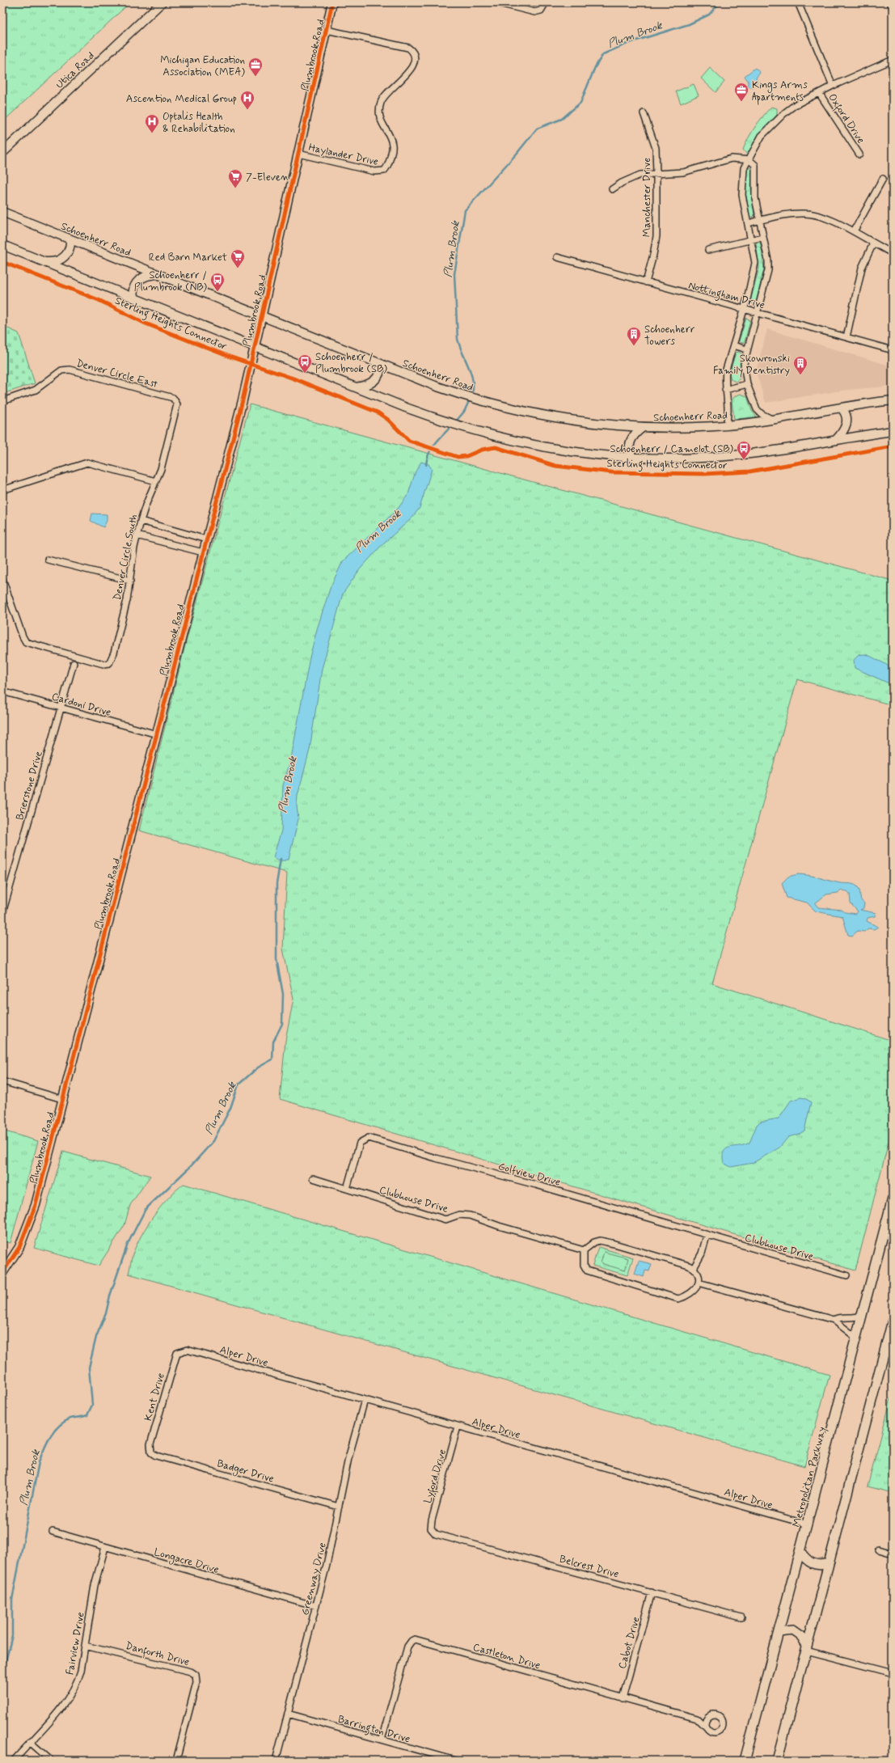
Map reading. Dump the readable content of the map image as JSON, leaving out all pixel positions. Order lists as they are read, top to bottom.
{
  "streets": {
    "main road": [
      "Plumbrook Road",
      "Utica Road",
      "Schoenherr Road",
      "Metropolitan Parkway"
    ],
    "street": [
      "Oxford Drive",
      "Haylander Drive",
      "Manchester Drive",
      "Nottingham Drive",
      "Denver Circle East",
      "Denver Circle South",
      "Cardoni Drive",
      "Brierstone Drive",
      "Golfview Drive",
      "Clubhouse Drive",
      "Alper Drive",
      "Kent Drive",
      "Badger Drive",
      "Lyford Drive",
      "Longacre Drive",
      "Belcrest Drive",
      "Greenway Drive",
      "Cabot Drive",
      "Fairview Drive",
      "Danforth Drive",
      "Castleton Drive",
      "Barrington Drive"
    ],
    "cycle path": ["Sterling Heights Connector"]
  },
  "crossings": [
    ["Plumbrook Road", "Haylander Drive"],
    ["Plumbrook Road", "Schoenherr Road"],
    ["Plumbrook Road", "Cardoni Drive"],
    ["Manchester Drive", "Nottingham Drive"],
    ["Denver Circle East", "Denver Circle South"],
    ["Cardoni Drive", "Brierstone Drive"],
    ["Golfview Drive", "Clubhouse Drive"],
    ["Alper Drive", "Kent Drive"],
    ["Alper Drive", "Lyford Drive"],
    ["Alper Drive", "Metropolitan Parkway"],
    ["Alper Drive", "Greenway Drive"],
    ["Kent Drive", "Badger Drive"],
    ["Badger Drive", "Greenway Drive"],
    ["Lyford Drive", "Belcrest Drive"],
    ["Longacre Drive", "Greenway Drive"],
    ["Longacre Drive", "Fairview Drive"],
    ["Belcrest Drive", "Cabot Drive"],
    ["Greenway Drive", "Barrington Drive"],
    ["Cabot Drive", "Castleton Drive"],
    ["Fairview Drive", "Danforth Drive"],
    ["Castleton Drive", "Barrington Drive"]
  ],
  "water": ["Plum Brook"],
  "places": {
    "office": ["Michigan Education Association (MEA)", "Kings Arms Apartments"],
    "hospital": ["Ascention Medical Group", "Optalis Health & Rehabilitation"],
    "supermarket": ["7-Eleven", "Red Barn Market"],
    "bus stop": ["Schoenherr / Plumbrook (NB)", "Schoenherr / Plumbrook (SB)", "Schoenherr / Camelot (SB)"],
    "building": ["Schoenherr Towers", "Skowronski Family Dentistry"]
  }
}
